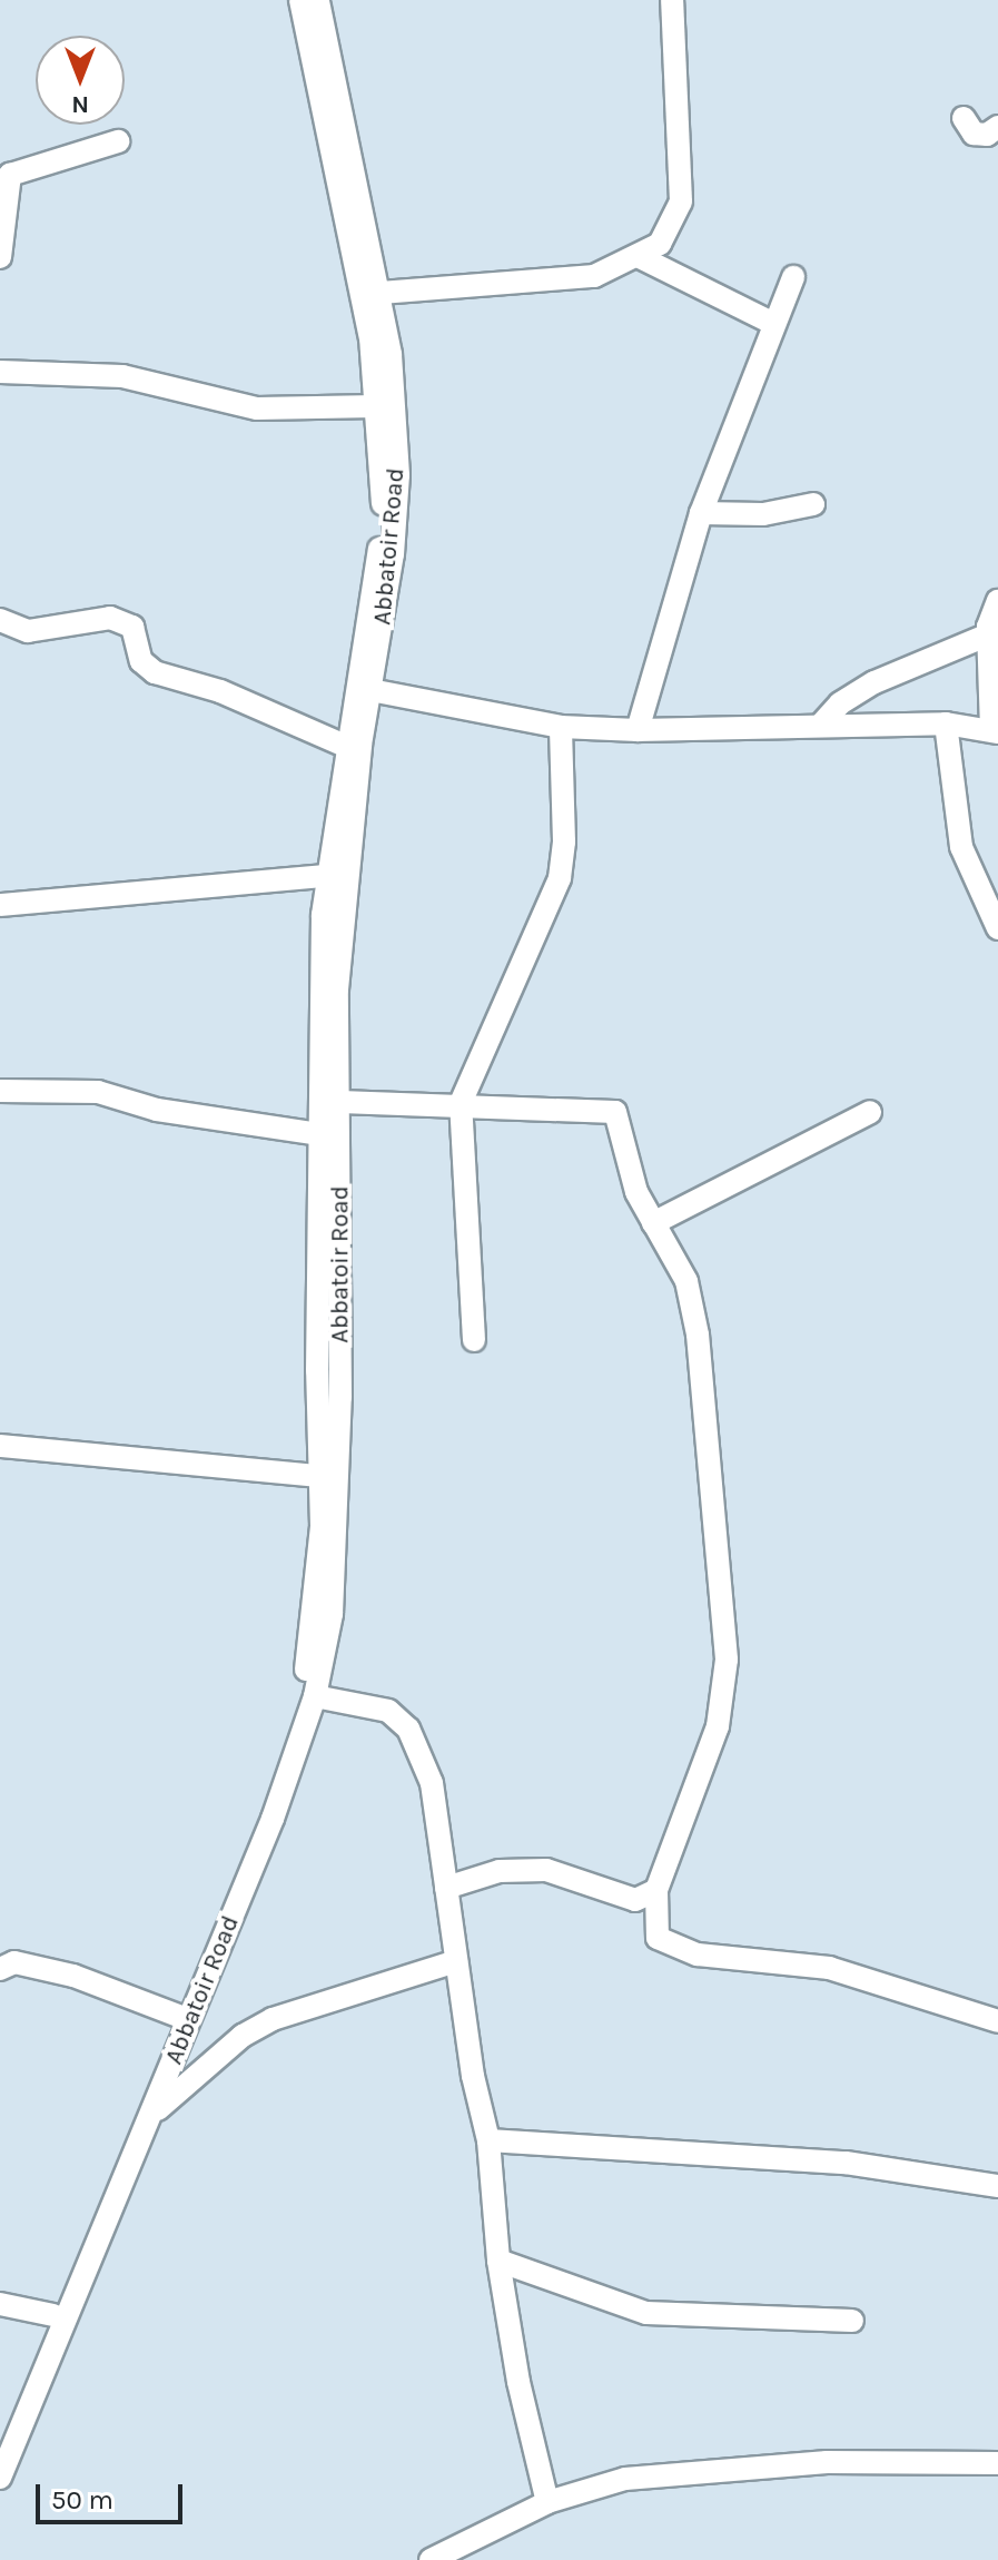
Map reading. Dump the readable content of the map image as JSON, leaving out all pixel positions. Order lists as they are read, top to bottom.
{
  "streets": {
    "street": ["Abbatoir Road"]
  },
  "scale_bar": "50 m",
  "north": "bottom"
}
